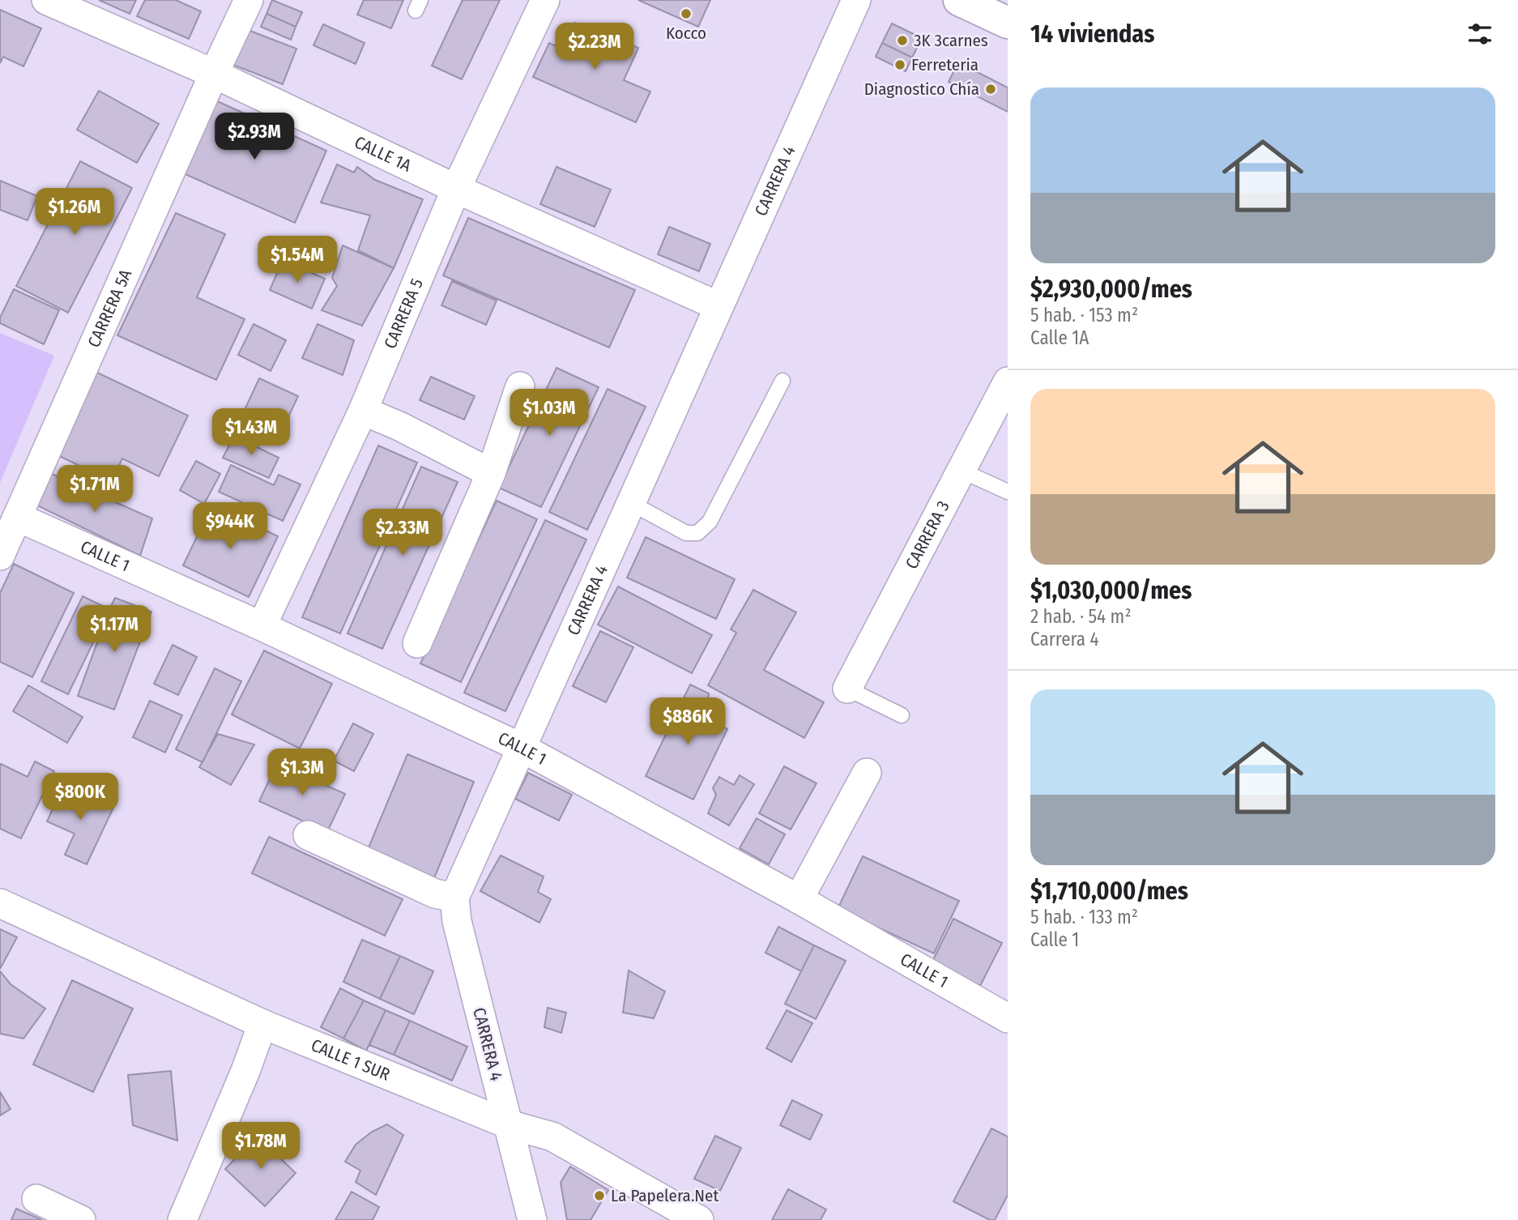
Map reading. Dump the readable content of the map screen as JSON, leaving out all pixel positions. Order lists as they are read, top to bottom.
{
  "streets": {
    "street": [
      "CALLE 1A",
      "CARRERA 4",
      "CARRERA 5A",
      "CARRERA 5",
      "CARRERA 3",
      "CALLE 1",
      "CALLE 1 SUR"
    ]
  },
  "crossings": [
    ["CALLE 1A", "CARRERA 4"],
    ["CALLE 1A", "CARRERA 5A"],
    ["CALLE 1A", "CARRERA 5"],
    ["CARRERA 4", "CALLE 1"],
    ["CARRERA 4", "CALLE 1 SUR"],
    ["CARRERA 5A", "CALLE 1"],
    ["CARRERA 5", "CALLE 1"]
  ],
  "places": [
    "Kocco",
    "3K 3carnes",
    "Ferreteria",
    "Diagnostico Chía",
    "La Papelera.Net"
  ],
  "page": {
    "heading": "14 viviendas",
    "price": [
      "$2.23M",
      "$2.93M",
      "$1.26M",
      "$1.54M",
      "$1.03M",
      "$1.43M",
      "$1.71M",
      "$944K",
      "$2.33M",
      "$1.17M",
      "$886K",
      "$1.3M",
      "$800K",
      "$1.78M"
    ],
    "list": [
      {
        "name": "$2,930,000/mes",
        "note": "5 hab. · 153 m² · Calle 1A"
      },
      {
        "name": "$1,030,000/mes",
        "note": "2 hab. · 54 m² · Carrera 4"
      },
      {
        "name": "$1,710,000/mes",
        "note": "5 hab. · 133 m² · Calle 1"
      }
    ]
  }
}
